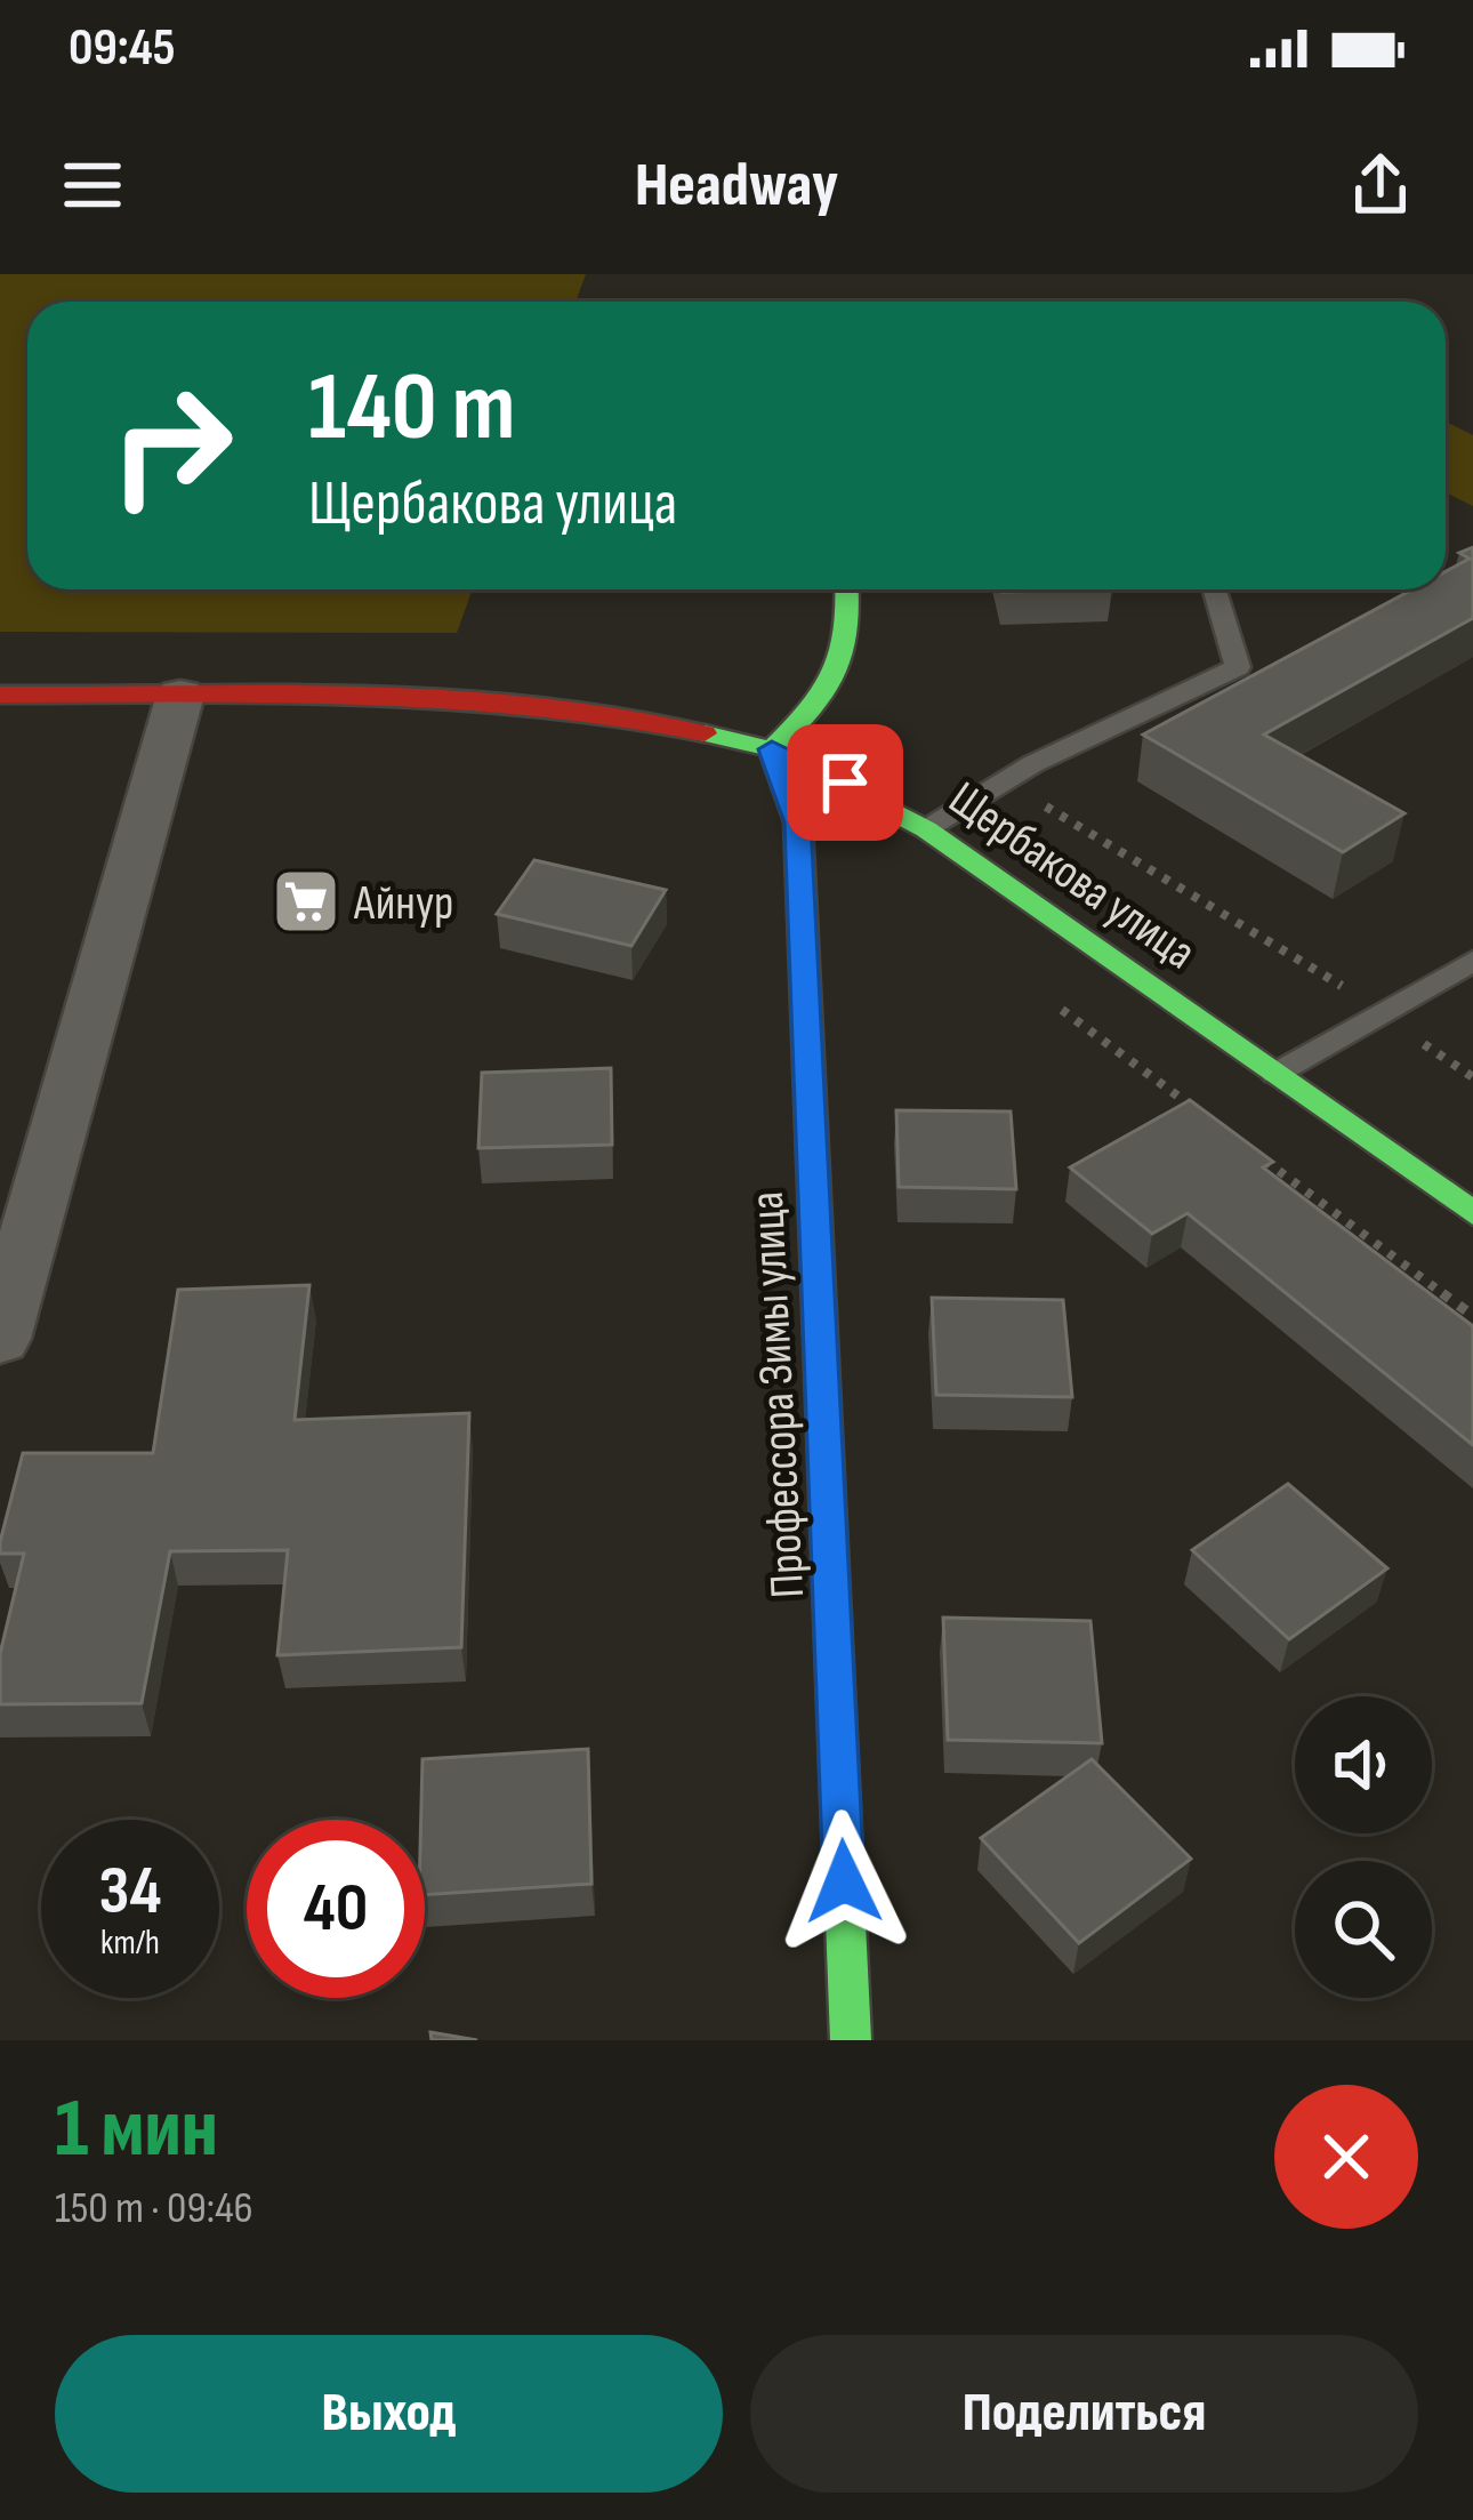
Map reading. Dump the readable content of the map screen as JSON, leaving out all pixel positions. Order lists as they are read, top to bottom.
{
  "streets": {
    "street": ["Щербакова улица", "Профессора Зимы улица"]
  },
  "crossings": [
    ["Щербакова улица", "Профессора Зимы улица"]
  ],
  "places": {
    "supermarket": ["Айнур"]
  },
  "page": {
    "status": "09:45",
    "header": "Headway",
    "turn": ["140 m", "Щербакова улица"],
    "speed": "34 km/h",
    "limit": "40",
    "heading": ["1 мин", "150 m · 09:46"],
    "buttons": ["Выход", "Поделиться"]
  }
}
